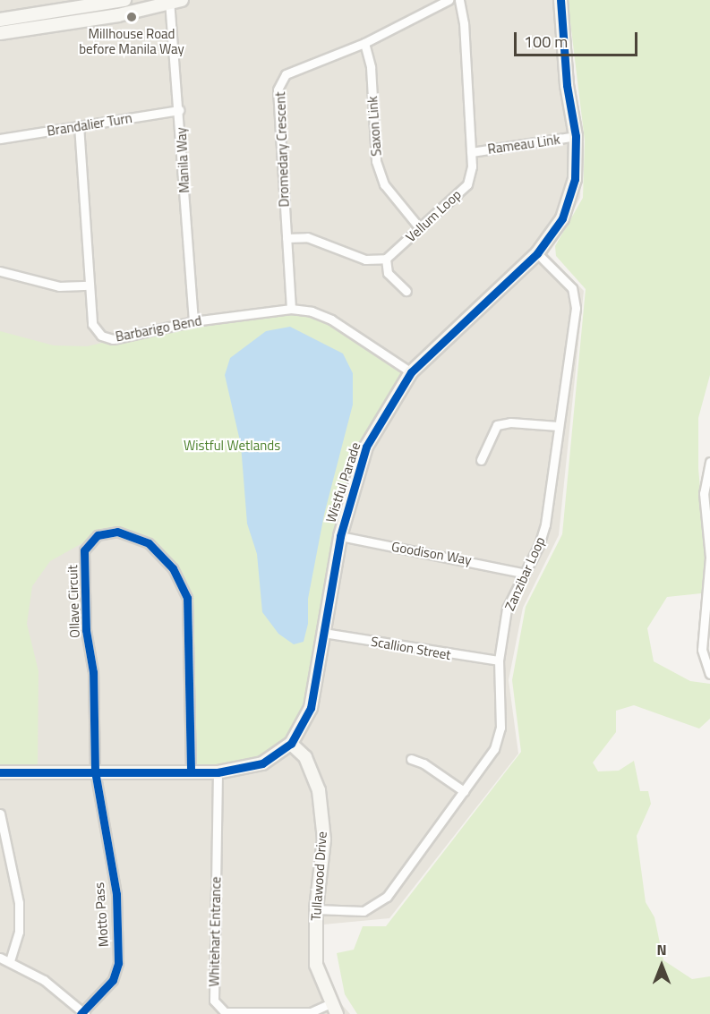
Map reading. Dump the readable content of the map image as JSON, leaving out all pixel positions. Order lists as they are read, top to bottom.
{
  "streets": {
    "street": [
      "Brandalier Turn",
      "Saxon Link",
      "Rameau Link",
      "Dromedary Crescent",
      "Manila Way",
      "Vellum Loop",
      "Barbarigo Bend",
      "Wistful Parade",
      "Goodison Way",
      "Zanzibar Loop",
      "Ollave Circuit",
      "Scallion Street",
      "Tullawood Drive",
      "Motto Pass",
      "Whitehart Entrance"
    ]
  },
  "crossings": [
    ["Brandalier Turn", "Manila Way"],
    ["Brandalier Turn", "Barbarigo Bend"],
    ["Saxon Link", "Dromedary Crescent"],
    ["Saxon Link", "Vellum Loop"],
    ["Rameau Link", "Vellum Loop"],
    ["Rameau Link", "Wistful Parade"],
    ["Dromedary Crescent", "Barbarigo Bend"],
    ["Manila Way", "Barbarigo Bend"],
    ["Barbarigo Bend", "Wistful Parade"],
    ["Wistful Parade", "Goodison Way"],
    ["Wistful Parade", "Zanzibar Loop"],
    ["Wistful Parade", "Ollave Circuit"],
    ["Wistful Parade", "Scallion Street"],
    ["Wistful Parade", "Tullawood Drive"],
    ["Wistful Parade", "Motto Pass"],
    ["Wistful Parade", "Whitehart Entrance"],
    ["Goodison Way", "Zanzibar Loop"],
    ["Zanzibar Loop", "Scallion Street"],
    ["Zanzibar Loop", "Tullawood Drive"],
    ["Ollave Circuit", "Motto Pass"],
    ["Tullawood Drive", "Whitehart Entrance"]
  ],
  "parks": ["Wistful Wetlands"],
  "places": ["Millhouse Road before Manila Way"],
  "scale_bar": "100 m",
  "north": "top"
}
